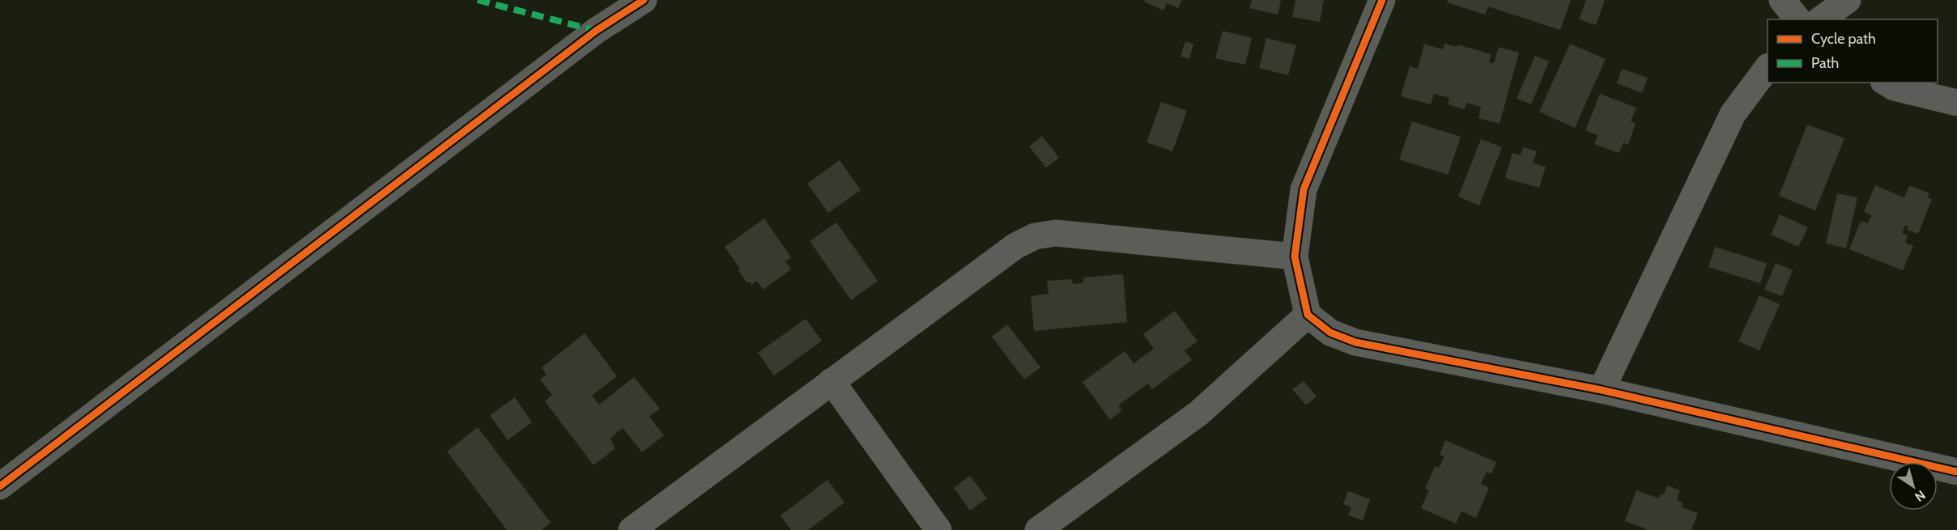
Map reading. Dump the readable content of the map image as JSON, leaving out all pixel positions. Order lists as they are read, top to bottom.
{
  "legend": ["Cycle path", "Path"],
  "north": "bottom right"
}
